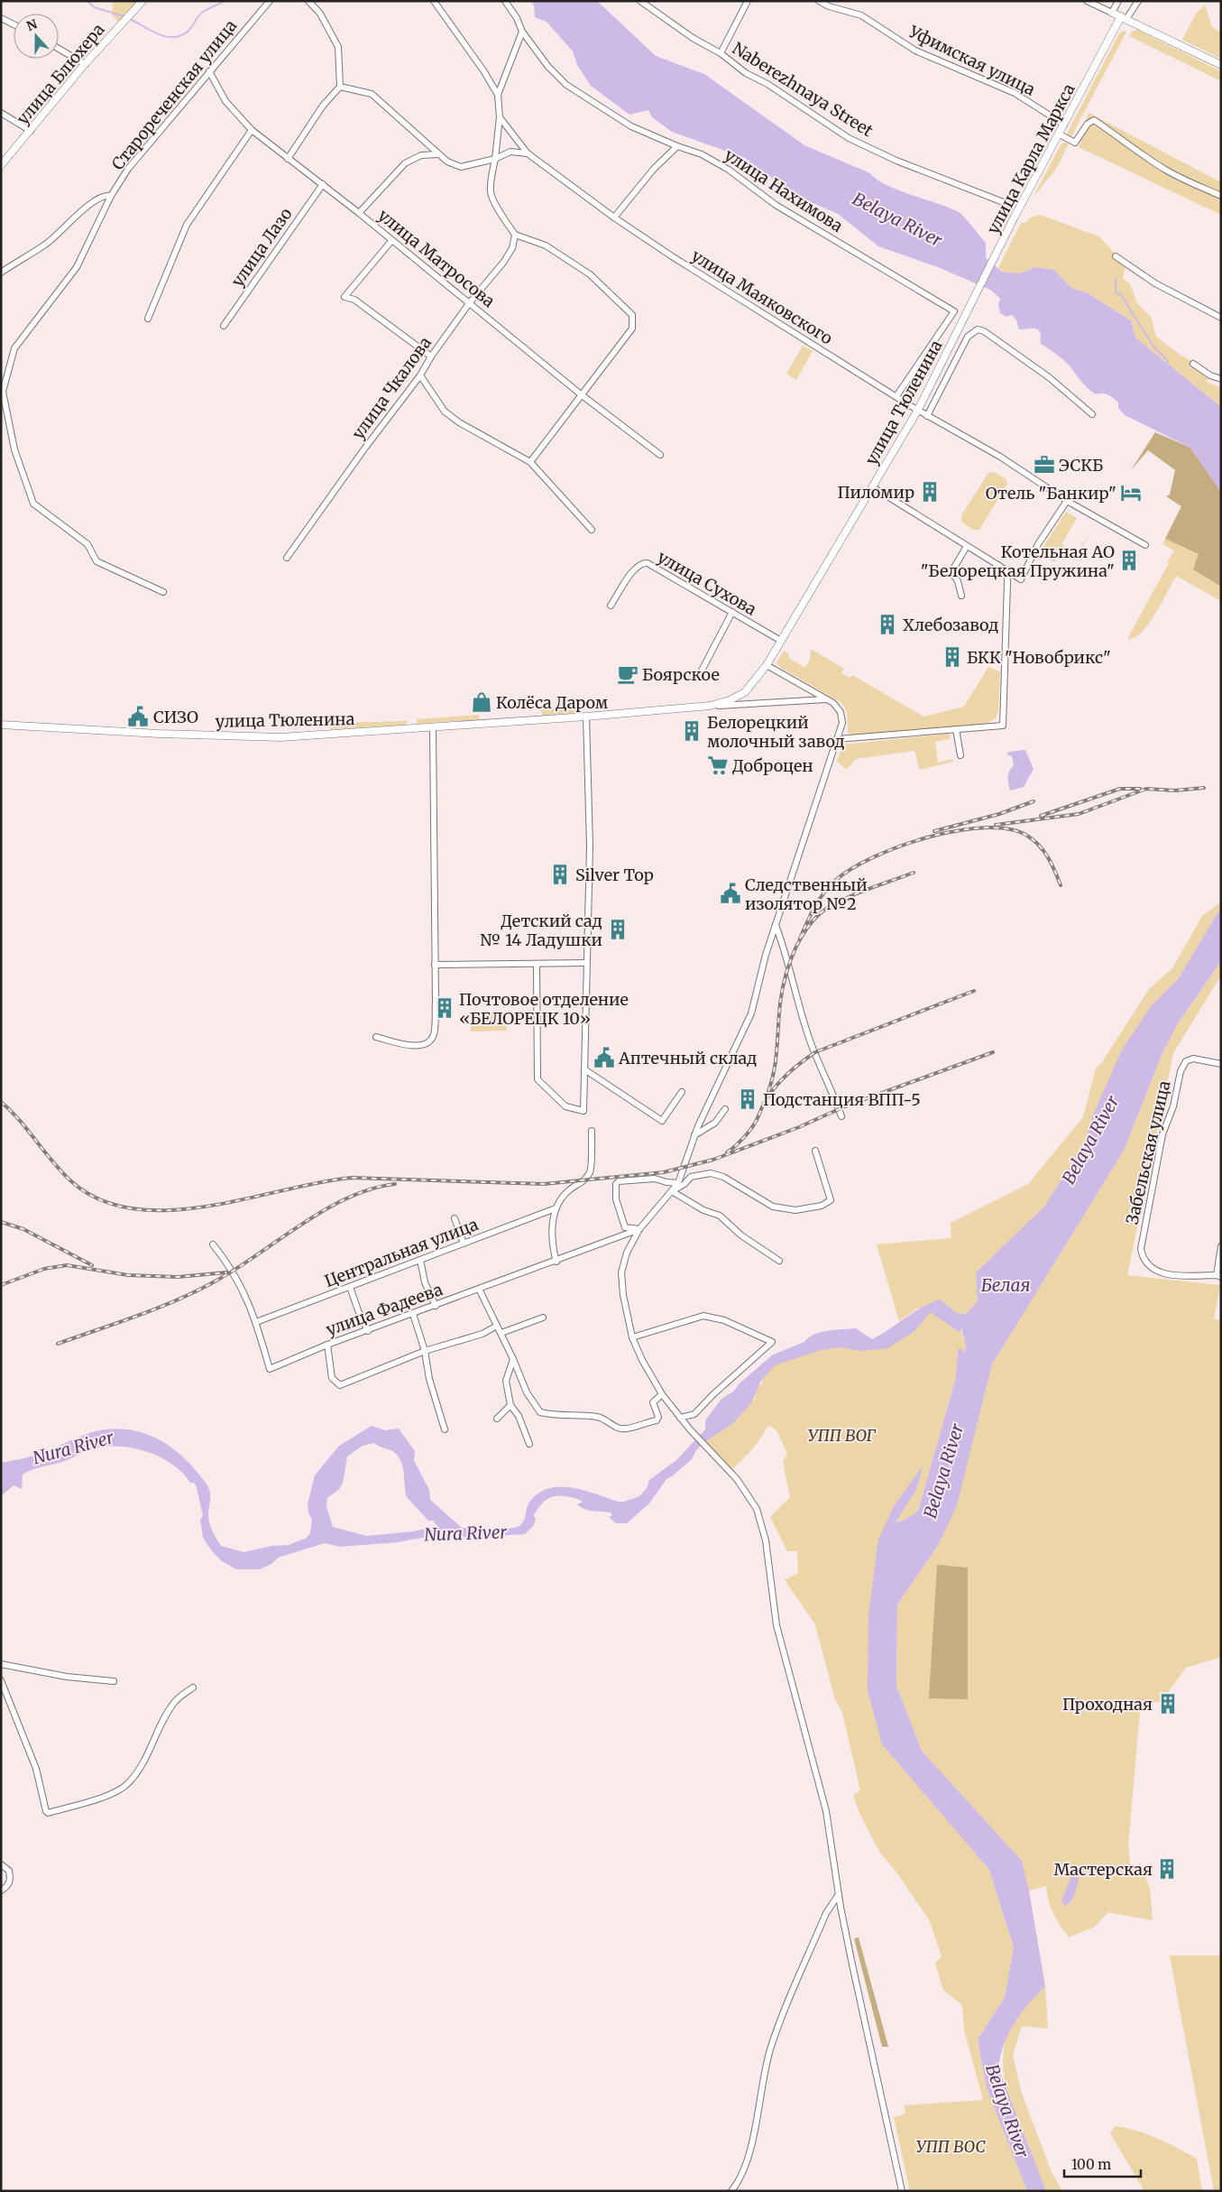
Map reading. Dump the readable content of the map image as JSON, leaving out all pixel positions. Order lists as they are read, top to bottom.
{
  "streets": {
    "main road": ["улица Блюхера", "улица Карла Маркса", "улица Тюленина"],
    "street": [
      "Уфимская улица",
      "Naberezhnaya Street",
      "Старореченская улица",
      "улица Нахимова",
      "улица Лазо",
      "улица Матросова",
      "улица Маяковского",
      "улица Чкалова",
      "улица Сухова",
      "Забельская улица",
      "Центральная улица",
      "улица Фадеева"
    ]
  },
  "crossings": [
    ["Уфимская улица", "улица Карла Маркса"],
    ["Старореченская улица", "улица Матросова"],
    ["улица Карла Маркса", "улица Тюленина"],
    ["улица Нахимова", "улица Маяковского"],
    ["улица Лазо", "улица Матросова"],
    ["улица Матросова", "улица Чкалова"],
    ["улица Маяковского", "улица Тюленина"],
    ["улица Тюленина", "улица Сухова"],
    ["Центральная улица", "улица Фадеева"]
  ],
  "water": ["Belaya River", "Белая", "Nura River"],
  "parks": ["УПП ВОГ", "УПП ВОС"],
  "places": {
    "office": ["ЭСКБ"],
    "building": [
      "Пиломир",
      "Котельная АО \"Белорецкая Пружина\"",
      "Хлебозавод",
      "БКК \"Новобрикс\"",
      "Белорецкий молочный завод",
      "Silver Top",
      "Детский сад № 14 Ладушки",
      "Почтовое отделение «БЕЛОРЕЦК 10»",
      "Подстанция ВПП-5",
      "Проходная",
      "Мастерская"
    ],
    "hotel": ["Отель \"Банкир\""],
    "cafe": ["Боярское"],
    "shop": ["Колёса Даром"],
    "public building": ["СИЗО", "Следственный изолятор №2", "Аптечный склад"],
    "supermarket": ["Доброцен"]
  },
  "scale_bar": "100 m",
  "north": "top"
}
